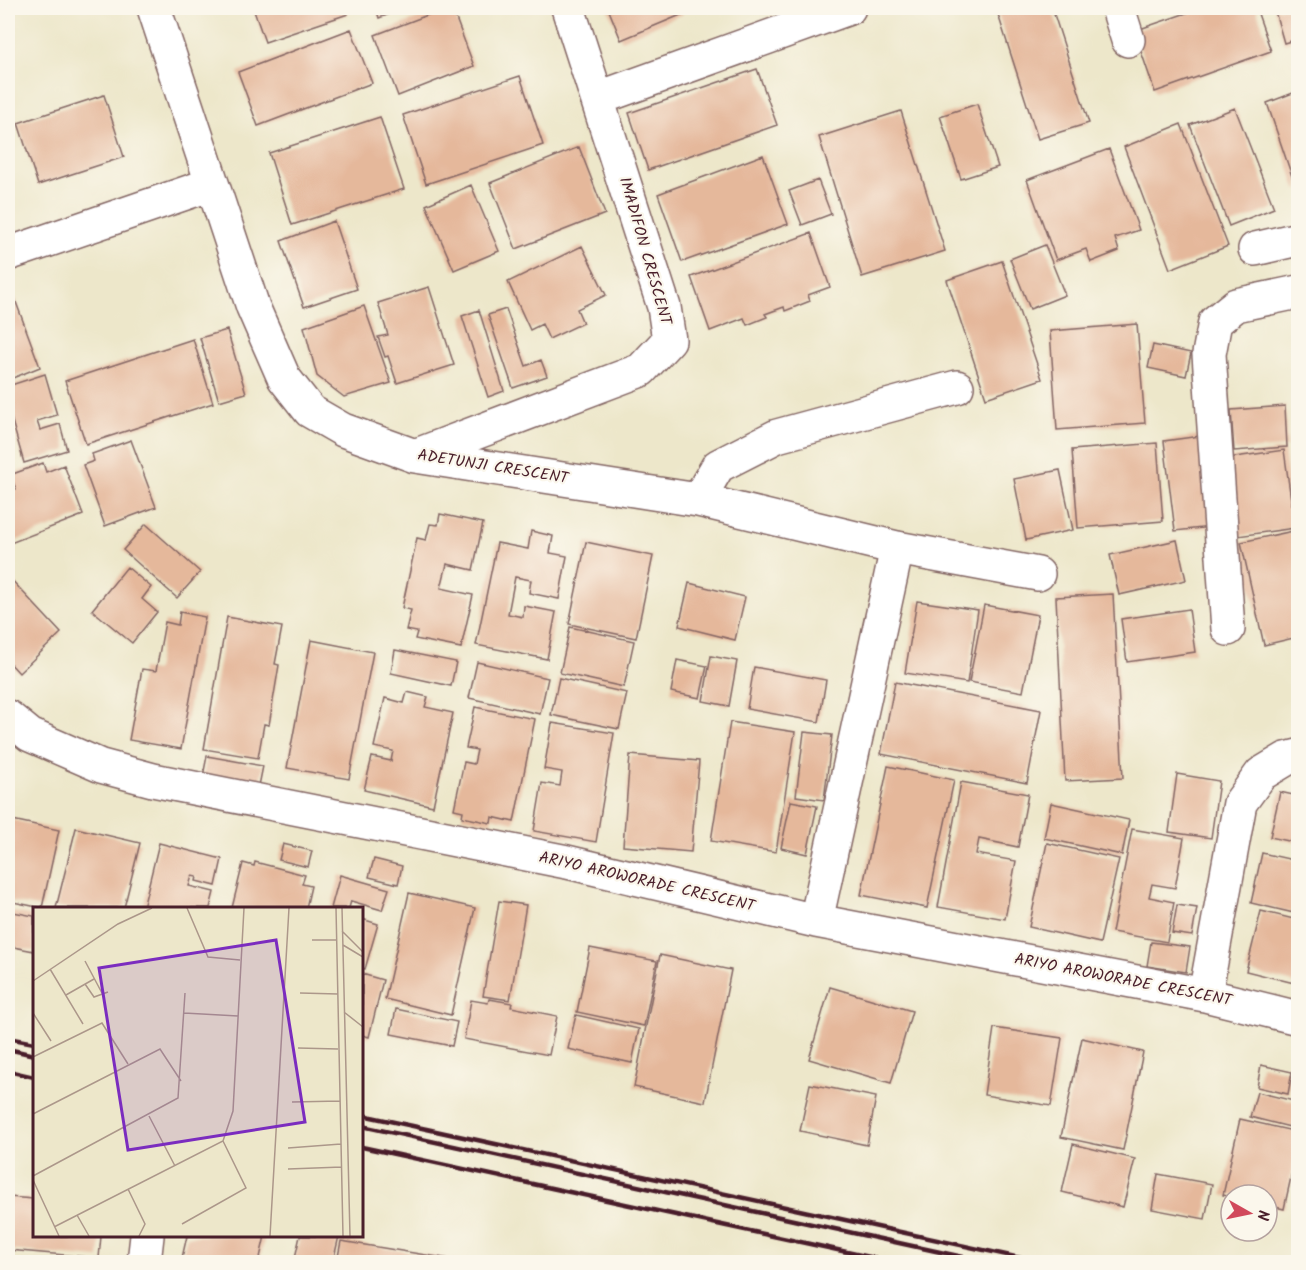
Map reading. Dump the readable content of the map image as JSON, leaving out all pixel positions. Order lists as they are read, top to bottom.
{
  "streets": {
    "street": ["IMADIFON CRESCENT", "ADETUNJI CRESCENT", "ARIYO AROWORADE CRESCENT"]
  },
  "crossings": [
    ["IMADIFON CRESCENT", "ADETUNJI CRESCENT"]
  ],
  "north": "right"
}
